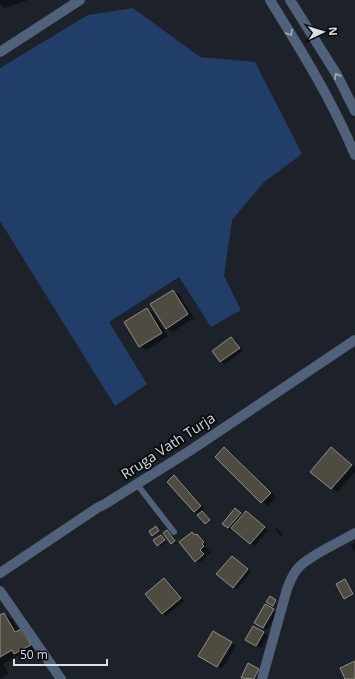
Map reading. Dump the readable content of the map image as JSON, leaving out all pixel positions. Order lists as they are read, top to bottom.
{
  "streets": {
    "street": ["Rruga Vath Turja"]
  },
  "scale_bar": "50 m",
  "north": "right"
}
